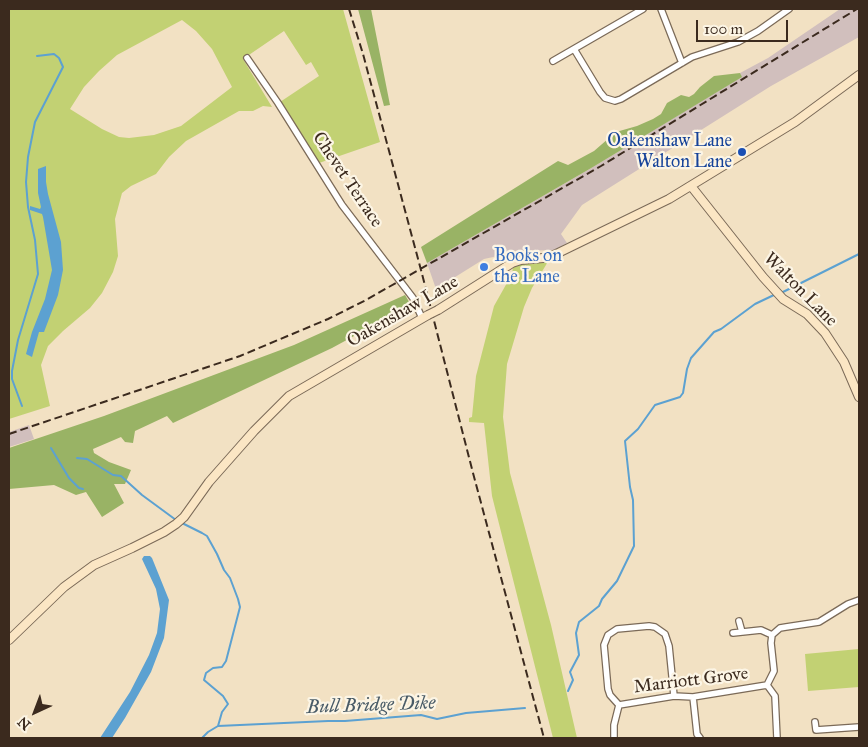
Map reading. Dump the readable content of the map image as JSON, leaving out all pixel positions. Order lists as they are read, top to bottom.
{
  "streets": {
    "street": [
      "Chevet Terrace",
      "Walton Lane",
      "Oakenshaw Lane",
      "Marriott Grove"
    ]
  },
  "crossings": [
    ["Chevet Terrace", "Oakenshaw Lane"],
    ["Walton Lane", "Oakenshaw Lane"]
  ],
  "water": ["Bull Bridge Dike"],
  "places": ["Oakenshaw Lane Walton Lane", "Books on the Lane"],
  "scale_bar": "100 m",
  "north": "bottom left"
}
